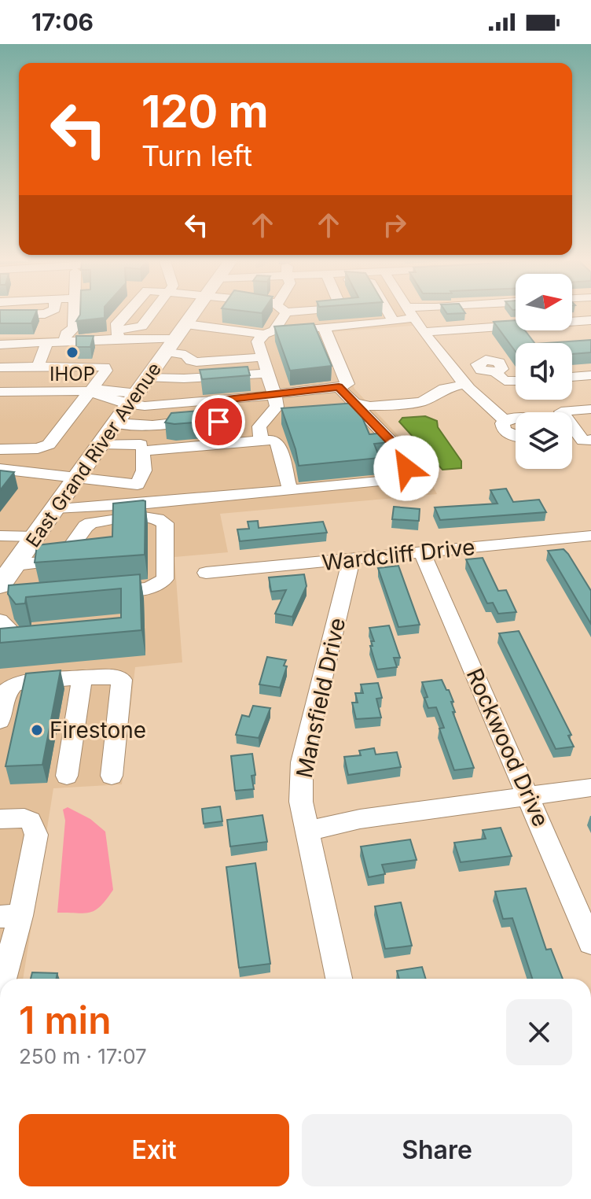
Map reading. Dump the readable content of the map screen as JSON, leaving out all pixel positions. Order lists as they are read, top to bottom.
{
  "streets": {
    "main road": ["East Grand River Avenue"],
    "street": ["Wardcliff Drive", "Mansfield Drive", "Rockwood Drive"]
  },
  "crossings": [
    ["Wardcliff Drive", "Mansfield Drive"],
    ["Wardcliff Drive", "Rockwood Drive"]
  ],
  "places": ["IHOP", "Firestone"],
  "north": "right",
  "page": {
    "status": "17:06",
    "turn": ["120 m", "Turn left"],
    "heading": ["1 min", "250 m · 17:07"],
    "buttons": ["Exit", "Share"]
  }
}
